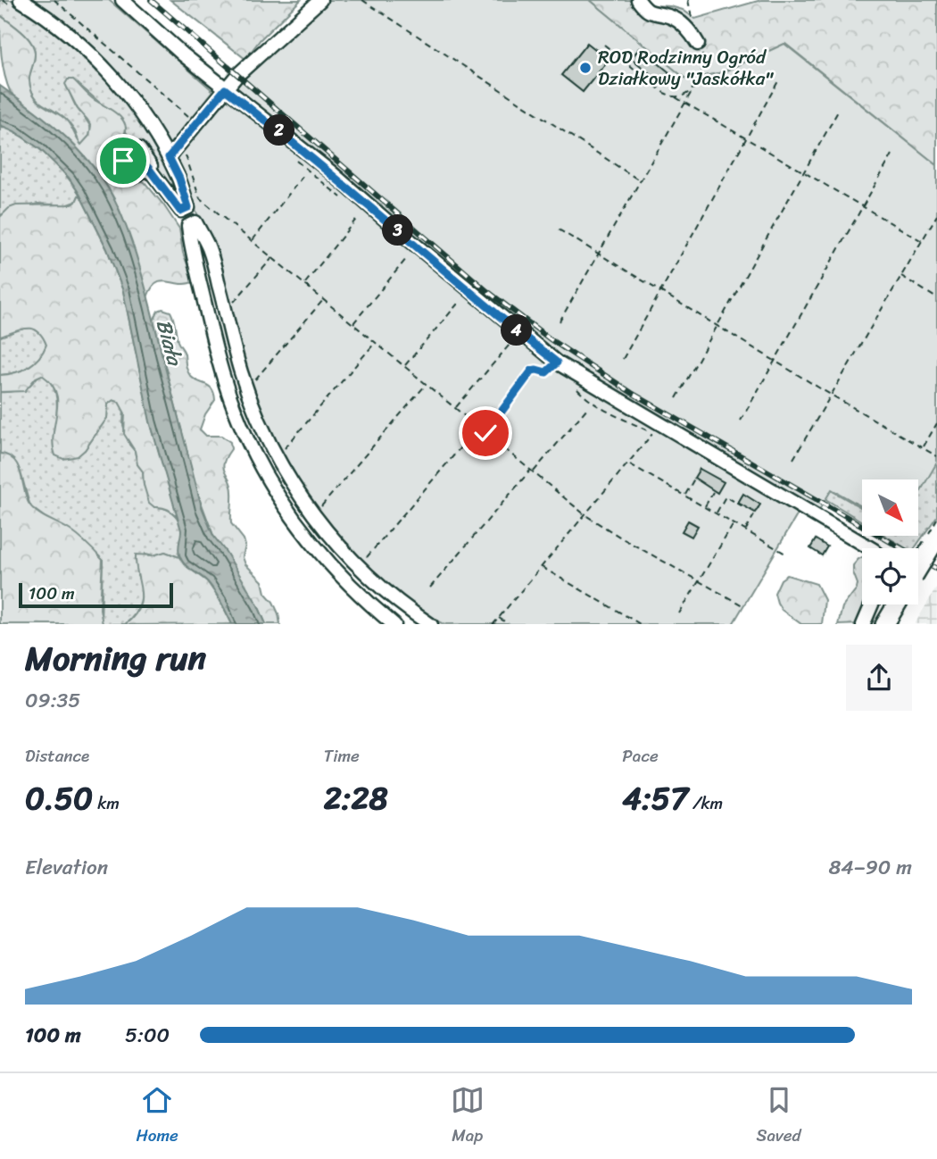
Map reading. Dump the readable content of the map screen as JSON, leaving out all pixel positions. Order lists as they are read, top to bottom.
{
  "water": ["Biała"],
  "places": ["ROD Rodzinny Ogród Działkowy \"Jaskółka\""],
  "scale_bar": "100 m",
  "north": "bottom right",
  "page": {
    "pins": ["2", "3", "4"],
    "scale": "100 m",
    "heading": ["Morning run", "09:35"],
    "stats": [
      ["Distance", "0.50 km"],
      ["Time", "2:28"],
      ["Pace", "4:57 /km"]
    ],
    "chart": ["Elevation", "84–90 m"],
    "list": [
      {
        "name": "100 m",
        "note": "5:00"
      }
    ],
    "tabs": ["Home", "Map", "Saved"]
  }
}
